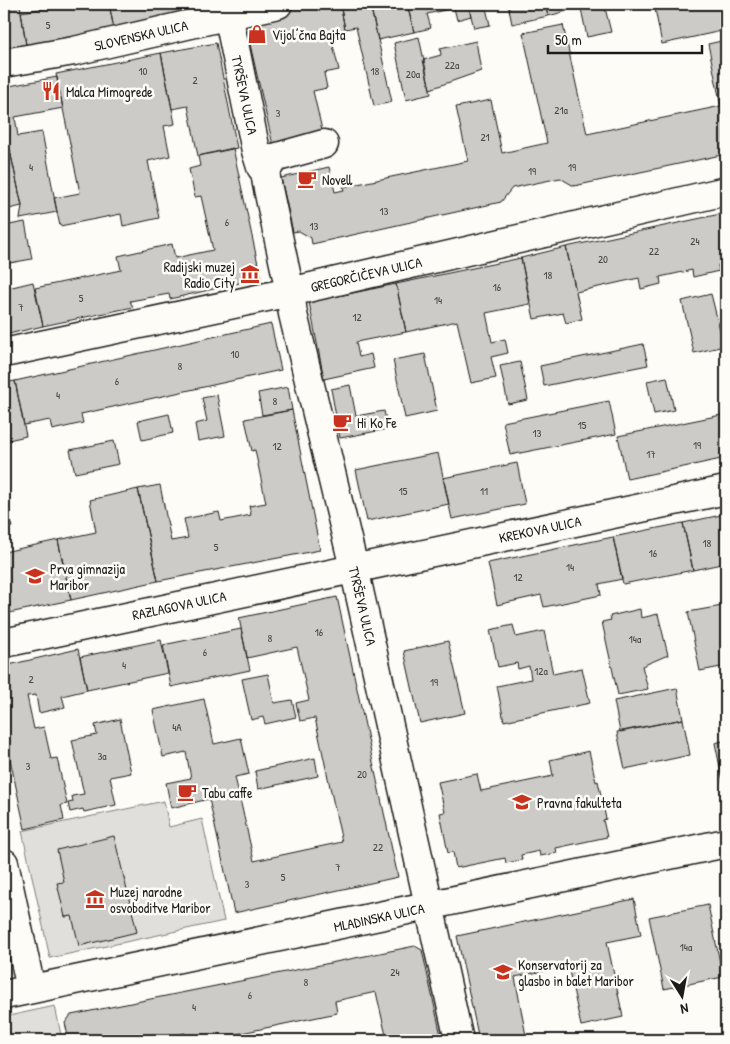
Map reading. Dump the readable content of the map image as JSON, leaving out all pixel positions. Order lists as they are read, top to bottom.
{
  "streets": {
    "street": [
      "SLOVENSKA ULICA",
      "TYRŠEVA ULICA",
      "GREGORČIČEVA ULICA",
      "KREKOVA ULICA",
      "RAZLAGOVA ULICA",
      "MLADINSKA ULICA"
    ]
  },
  "crossings": [
    ["SLOVENSKA ULICA", "TYRŠEVA ULICA"],
    ["TYRŠEVA ULICA", "GREGORČIČEVA ULICA"],
    ["TYRŠEVA ULICA", "KREKOVA ULICA"],
    ["TYRŠEVA ULICA", "RAZLAGOVA ULICA"],
    ["TYRŠEVA ULICA", "MLADINSKA ULICA"],
    ["KREKOVA ULICA", "RAZLAGOVA ULICA"]
  ],
  "places": {
    "shop": ["Vijol’čna Bajta"],
    "restaurant": ["Malca Mimogrede"],
    "cafe": ["Novell", "Hi Ko Fe", "Tabu caffe"],
    "museum": ["Radijski muzej Radio City", "Muzej narodne osvoboditve Maribor"],
    "school or university": ["Prva gimnazija Maribor", "Pravna fakulteta", "Konservatorij za glasbo in balet Maribor"]
  },
  "house_numbers": [
    "5",
    "22a",
    "10",
    "18",
    "20a",
    "2",
    "21a",
    "3",
    "21",
    "4",
    "19",
    "19",
    "13",
    "6",
    "13",
    "24",
    "22",
    "20",
    "18",
    "16",
    "5",
    "14",
    "7",
    "12",
    "10",
    "8",
    "6",
    "4",
    "8",
    "15",
    "13",
    "19",
    "12",
    "17",
    "15",
    "11",
    "18",
    "5",
    "16",
    "14",
    "12",
    "16",
    "8",
    "14a",
    "6",
    "4",
    "12a",
    "2",
    "19",
    "4A",
    "3a",
    "3",
    "20",
    "22",
    "7",
    "5",
    "3",
    "14a",
    "24",
    "8",
    "6",
    "4"
  ],
  "scale_bar": "50 m",
  "north": "bottom"
}
